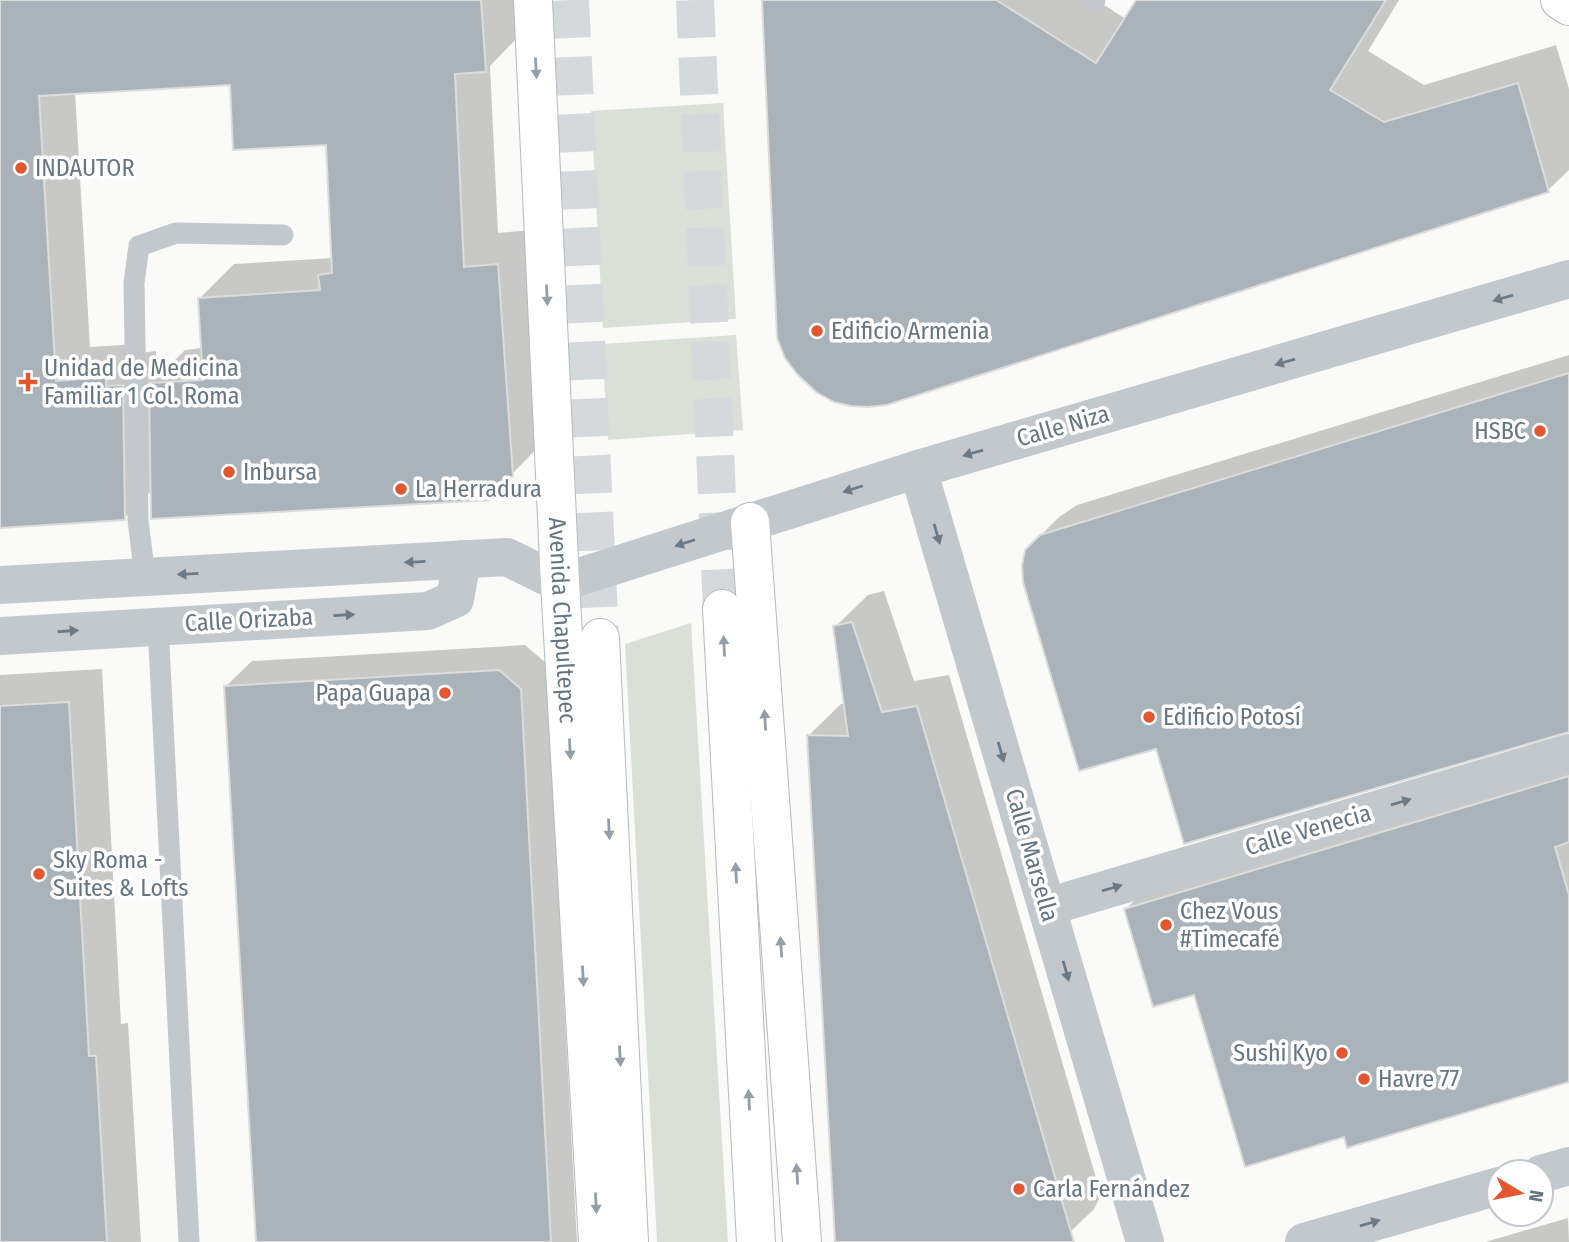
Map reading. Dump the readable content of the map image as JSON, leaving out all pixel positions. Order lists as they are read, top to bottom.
{
  "streets": {
    "main road": ["Avenida Chapultepec"],
    "street": [
      "Calle Niza",
      "Calle Orizaba",
      "Calle Venecia",
      "Calle Marsella"
    ]
  },
  "crossings": [
    ["Calle Niza", "Calle Orizaba"],
    ["Calle Niza", "Avenida Chapultepec"],
    ["Calle Niza", "Calle Marsella"],
    ["Calle Orizaba", "Avenida Chapultepec"],
    ["Calle Venecia", "Calle Marsella"]
  ],
  "one_way": ["Calle Niza", "Calle Venecia", "Calle Marsella"],
  "places": {
    "other": [
      "INDAUTOR",
      "Edificio Armenia",
      "HSBC",
      "Inbursa",
      "La Herradura",
      "Papa Guapa",
      "Edificio Potosí",
      "Sky Roma - Suites & Lofts",
      "Chez Vous #Timecafé",
      "Sushi Kyo",
      "Havre 77",
      "Carla Fernández"
    ],
    "health": ["Unidad de Medicina Familiar 1 Col. Roma"]
  },
  "north": "right"
}
